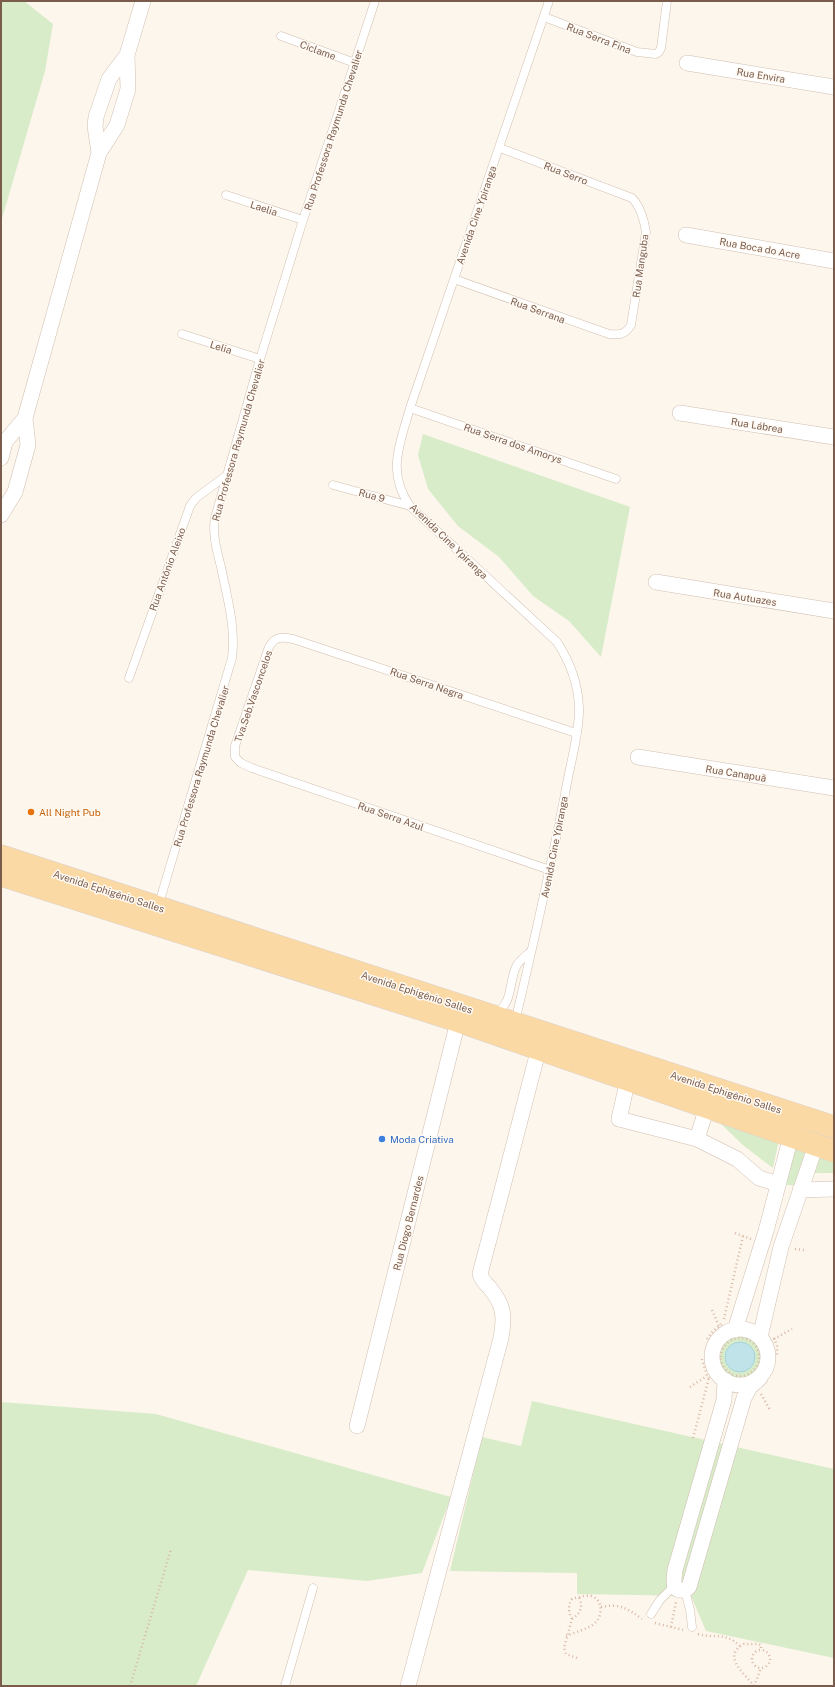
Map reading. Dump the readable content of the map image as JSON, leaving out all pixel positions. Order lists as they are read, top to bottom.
{
  "streets": {
    "main road": ["Avenida Ephigênio Salles"],
    "street": [
      "Rua Envira",
      "Rua Boca do Acre",
      "Rua Lábrea",
      "Rua Autuazes",
      "Rua Canapuã",
      "Rua Diogo Bernardes"
    ],
    "lane": [
      "Rua Serra Fina",
      "Ciclame",
      "Rua Professora Raymunda Chevalier",
      "Rua Serro",
      "Laelia",
      "Avenida Cine Ypiranga",
      "Rua Manguba",
      "Rua Serrana",
      "Lelia",
      "Rua Serra dos Amorys",
      "Rua 9",
      "Rua Antônio Aleixo",
      "Rua Serra Negra",
      "Tva.Seb.Vasconcelos",
      "Rua Serra Azul"
    ]
  },
  "crossings": [
    ["Rua Serra Fina", "Avenida Cine Ypiranga"],
    ["Ciclame", "Rua Professora Raymunda Chevalier"],
    ["Rua Professora Raymunda Chevalier", "Laelia"],
    ["Rua Professora Raymunda Chevalier", "Lelia"],
    ["Rua Professora Raymunda Chevalier", "Rua Antônio Aleixo"],
    ["Rua Professora Raymunda Chevalier", "Avenida Ephigênio Salles"],
    ["Rua Serro", "Avenida Cine Ypiranga"],
    ["Rua Serro", "Rua Manguba"],
    ["Avenida Cine Ypiranga", "Rua Serrana"],
    ["Avenida Cine Ypiranga", "Rua Serra dos Amorys"],
    ["Avenida Cine Ypiranga", "Rua 9"],
    ["Avenida Cine Ypiranga", "Rua Serra Negra"],
    ["Avenida Cine Ypiranga", "Rua Serra Azul"],
    ["Avenida Cine Ypiranga", "Avenida Ephigênio Salles"],
    ["Rua Manguba", "Rua Serrana"],
    ["Rua Serra Negra", "Tva.Seb.Vasconcelos"],
    ["Tva.Seb.Vasconcelos", "Rua Serra Azul"],
    ["Avenida Ephigênio Salles", "Rua Diogo Bernardes"]
  ],
  "places": ["All Night Pub", "Moda Criativa"]
}
